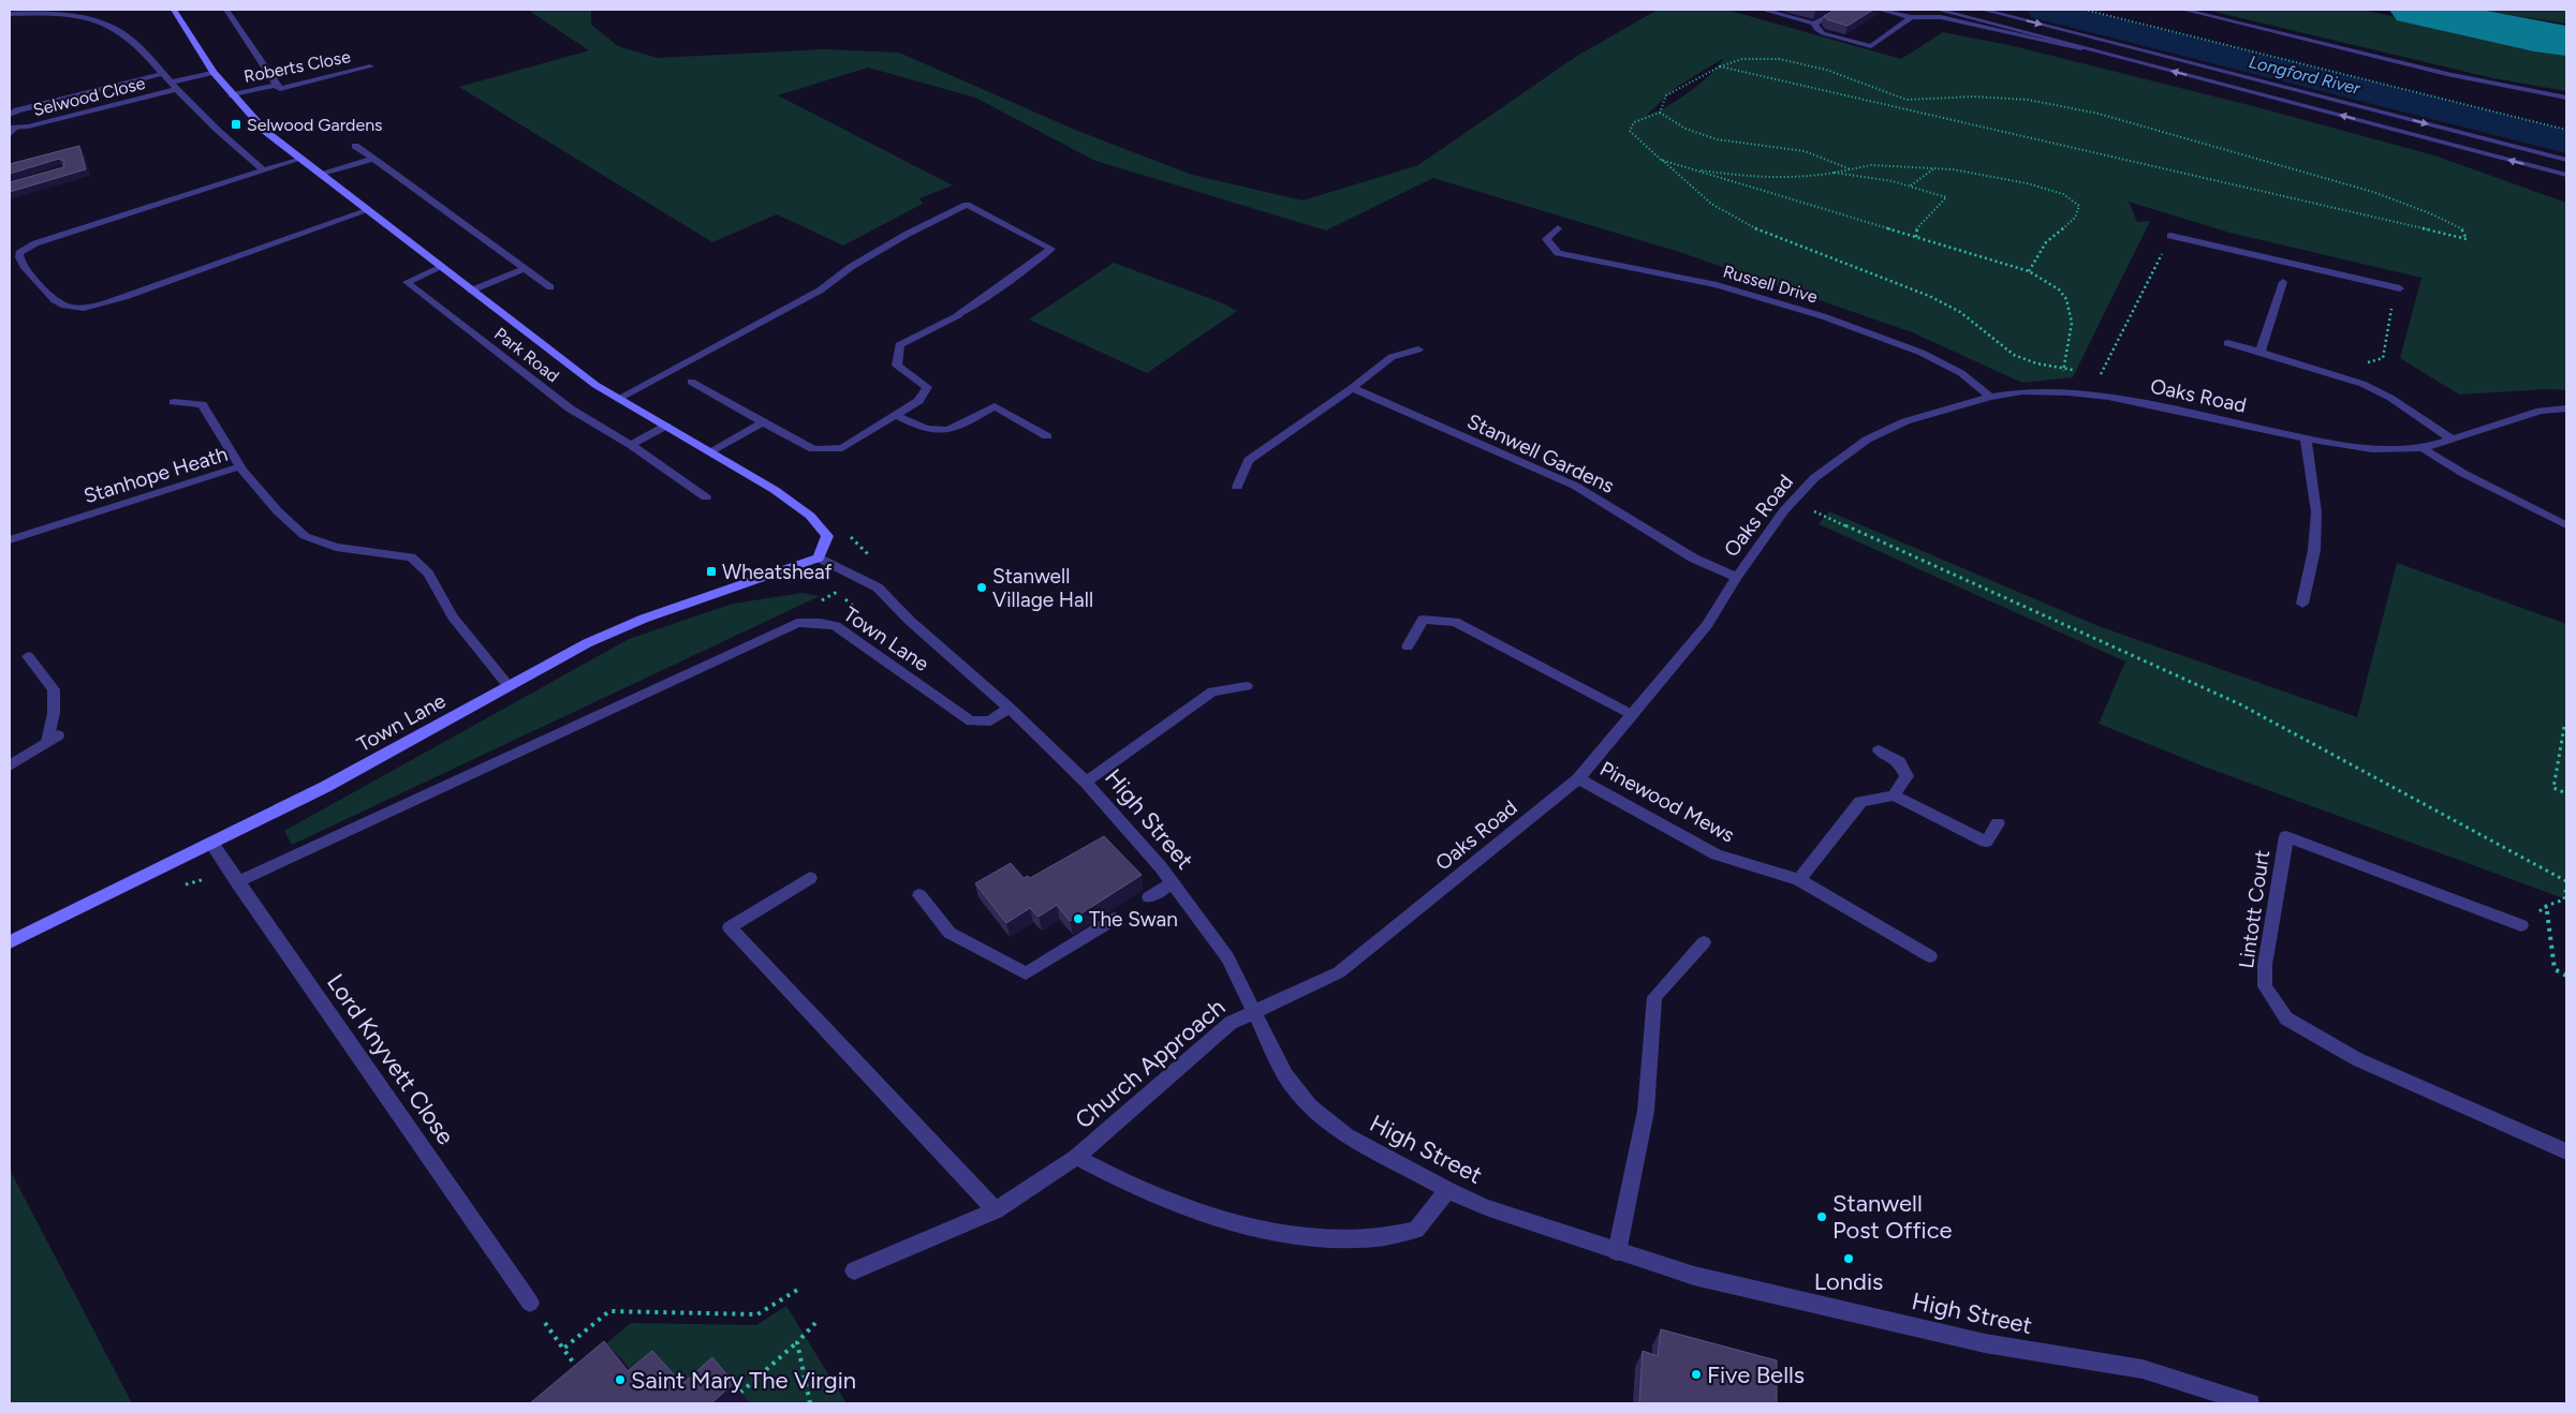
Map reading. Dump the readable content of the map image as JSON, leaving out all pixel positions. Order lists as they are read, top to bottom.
{
  "streets": {
    "main road": ["Park Road", "Town Lane"],
    "street": [
      "Roberts Close",
      "Selwood Close",
      "Russell Drive",
      "Oaks Road",
      "Stanwell Gardens",
      "Stanhope Heath",
      "Pinewood Mews",
      "High Street",
      "Lintott Court",
      "Lord Knyvett Close",
      "Church Approach"
    ]
  },
  "crossings": [
    ["Roberts Close", "Park Road"],
    ["Russell Drive", "Oaks Road"],
    ["Park Road", "Town Lane"],
    ["Park Road", "High Street"],
    ["Oaks Road", "Stanwell Gardens"],
    ["Oaks Road", "Pinewood Mews"],
    ["Oaks Road", "High Street"],
    ["Oaks Road", "Church Approach"],
    ["Stanhope Heath", "Town Lane"],
    ["Town Lane", "High Street"],
    ["Town Lane", "Lord Knyvett Close"],
    ["High Street", "Church Approach"]
  ],
  "water": ["Longford River"],
  "places": {
    "transit": ["Selwood Gardens", "Wheatsheaf"],
    "other": [
      "Stanwell Village Hall",
      "The Swan",
      "Stanwell Post Office",
      "Londis",
      "Five Bells",
      "Saint Mary The Virgin"
    ]
  }
}
